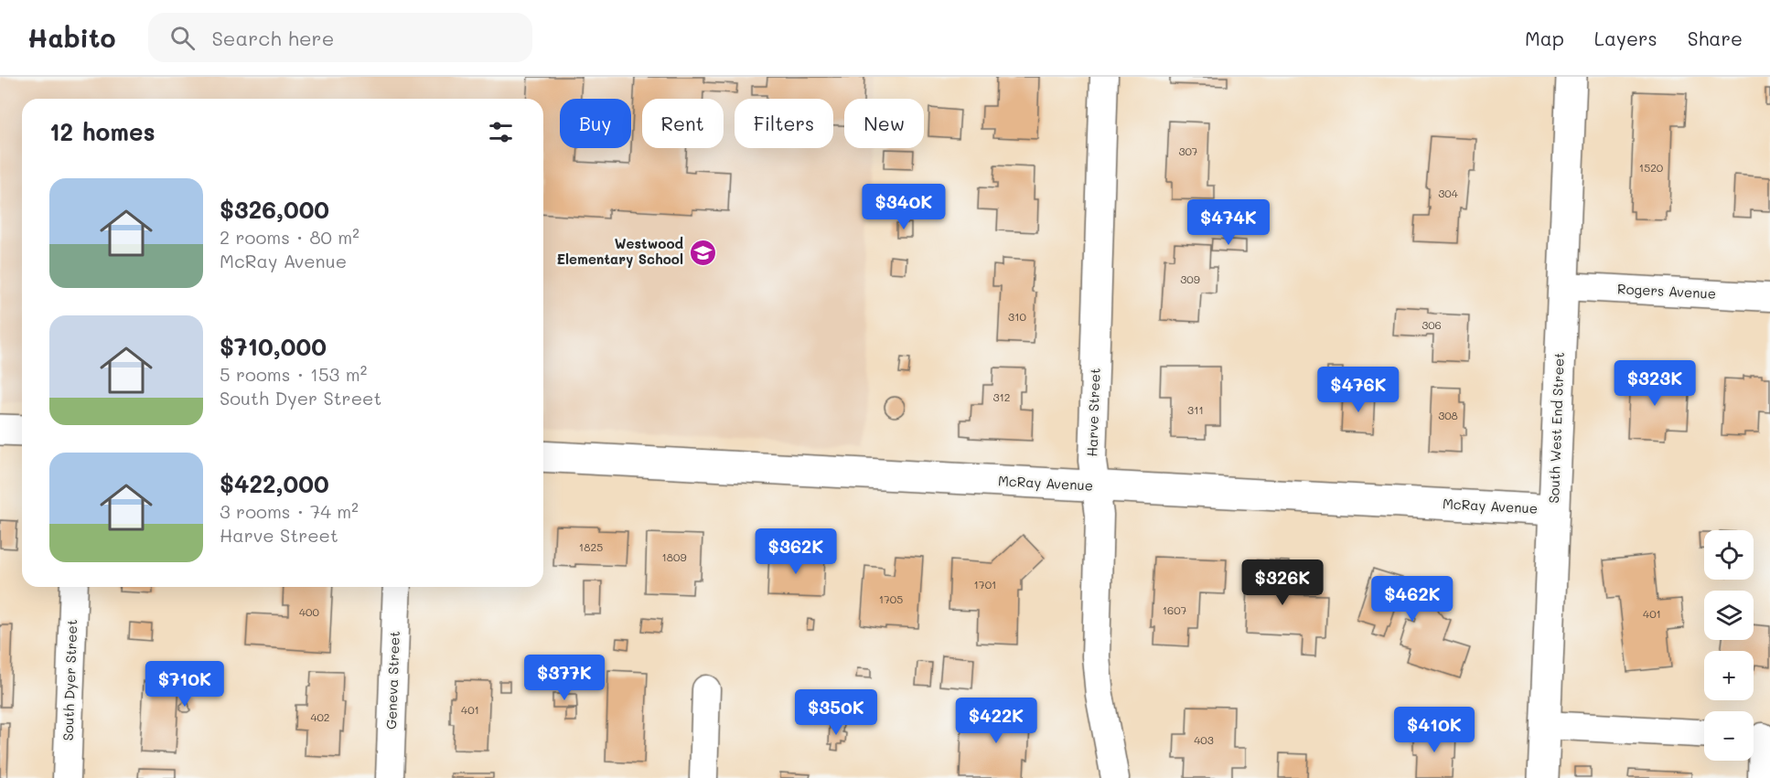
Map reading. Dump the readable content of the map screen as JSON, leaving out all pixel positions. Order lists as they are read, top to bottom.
{
  "streets": {
    "street": [
      "Rogers Avenue",
      "Harve Street",
      "South West End Street",
      "McRay Avenue",
      "South Dyer Street",
      "Geneva Street"
    ]
  },
  "crossings": [
    ["Rogers Avenue", "South West End Street"],
    ["Harve Street", "McRay Avenue"],
    ["South West End Street", "McRay Avenue"]
  ],
  "places": {
    "school or university": ["Westwood Elementary School"]
  },
  "house_numbers": [
    "307",
    "1520",
    "304",
    "309",
    "310",
    "306",
    "312",
    "311",
    "308",
    "1825",
    "1809",
    "1701",
    "1705",
    "1607",
    "400",
    "401",
    "401",
    "402",
    "403"
  ],
  "page": {
    "header": "Habito",
    "search": "Search here",
    "nav": ["Map", "Layers", "Share"],
    "chip": [
      "Buy",
      "Rent",
      "Filters",
      "New"
    ],
    "heading": "12 homes",
    "list": [
      {
        "name": "$326,000",
        "note": "2 rooms · 80 m² · McRay Avenue"
      },
      {
        "name": "$710,000",
        "note": "5 rooms · 153 m² · South Dyer Street"
      },
      {
        "name": "$422,000",
        "note": "3 rooms · 74 m² · Harve Street"
      }
    ],
    "price": [
      "$340K",
      "$474K",
      "$323K",
      "$476K",
      "$362K",
      "$326K",
      "$462K",
      "$377K",
      "$710K",
      "$350K",
      "$422K",
      "$410K"
    ],
    "map_buttons": ["+", "−"]
  }
}
